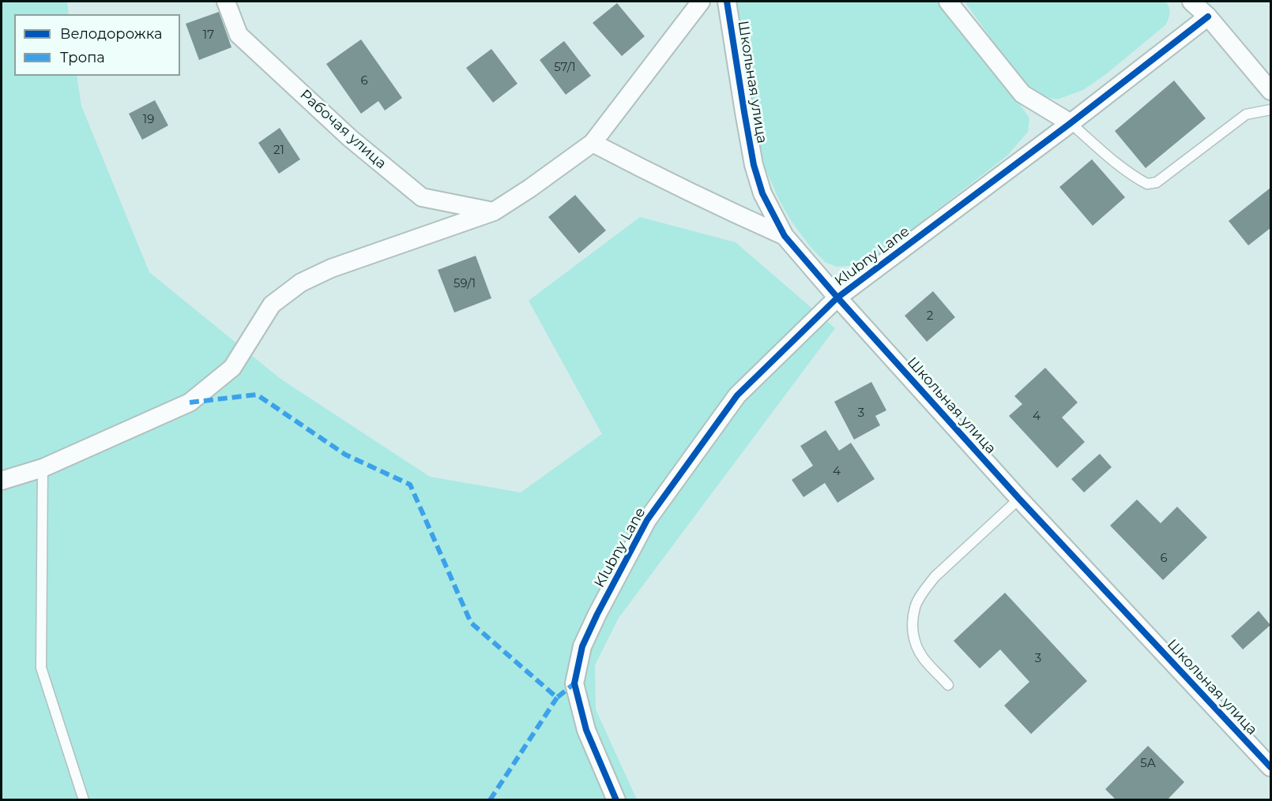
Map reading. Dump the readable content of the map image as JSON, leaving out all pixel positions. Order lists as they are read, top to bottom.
{
  "streets": {
    "street": ["Школьная улица", "Рабочая улица", "Klubny Lane"]
  },
  "crossings": [
    ["Школьная улица", "Klubny Lane"]
  ],
  "house_numbers": [
    "17",
    "57/1",
    "6",
    "19",
    "21",
    "59/1",
    "2",
    "3",
    "4",
    "4",
    "6",
    "3",
    "5А"
  ],
  "legend": ["Велодорожка", "Тропа"]
}
